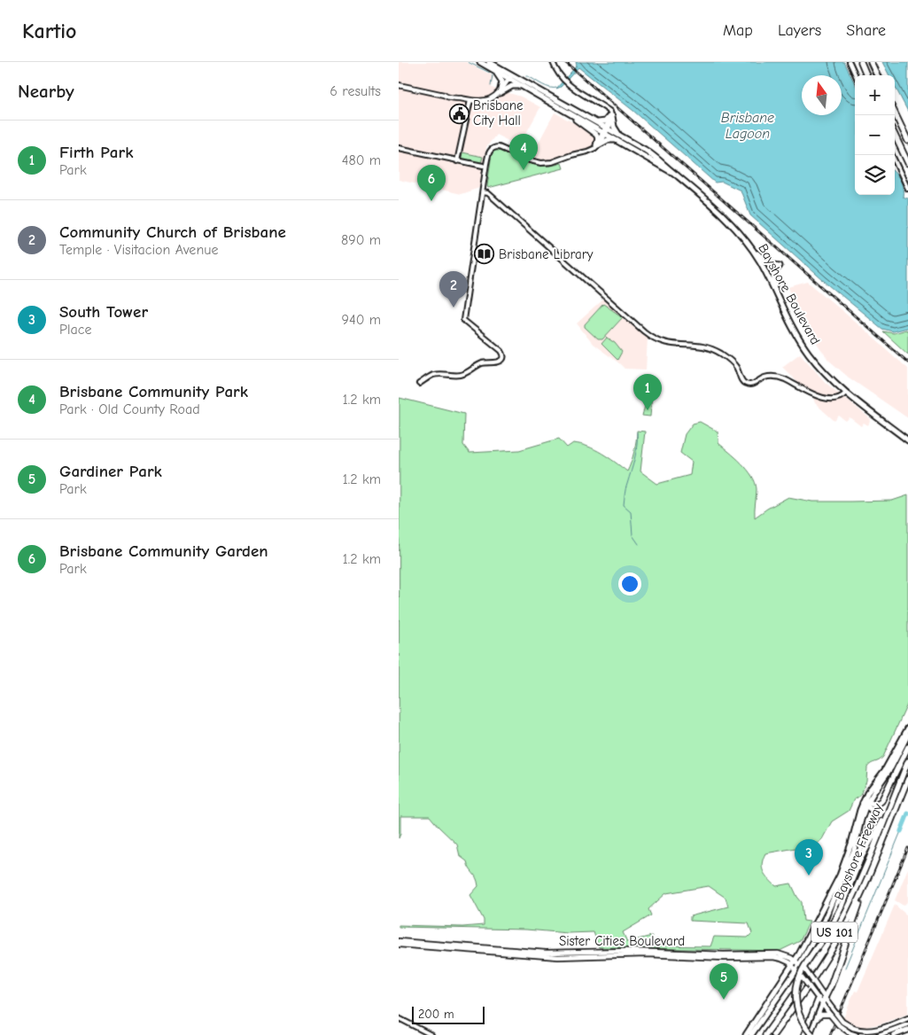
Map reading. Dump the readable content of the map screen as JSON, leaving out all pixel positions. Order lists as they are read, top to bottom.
{
  "streets": {
    "highway": ["Bayshore Freeway", "US 101"],
    "main road": ["Bayshore Boulevard", "Sister Cities Boulevard"]
  },
  "water": ["Brisbane Lagoon"],
  "places": {
    "public building": ["Brisbane City Hall"],
    "library": ["Brisbane Library"]
  },
  "scale_bar": "200 m",
  "north": "top",
  "page": {
    "header": "Kartio",
    "nav": ["Map", "Layers", "Share"],
    "heading": ["Nearby", "6 results"],
    "map_buttons": ["+", "−"],
    "list": [
      {
        "mark": "1",
        "name": "Firth Park",
        "note": "Park",
        "value": "480 m"
      },
      {
        "mark": "2",
        "name": "Community Church of Brisbane",
        "note": "Temple · Visitacion Avenue",
        "value": "890 m"
      },
      {
        "mark": "3",
        "name": "South Tower",
        "note": "Place",
        "value": "940 m"
      },
      {
        "mark": "4",
        "name": "Brisbane Community Park",
        "note": "Park · Old County Road",
        "value": "1.2 km"
      },
      {
        "mark": "5",
        "name": "Gardiner Park",
        "note": "Park",
        "value": "1.2 km"
      },
      {
        "mark": "6",
        "name": "Brisbane Community Garden",
        "note": "Park",
        "value": "1.2 km"
      }
    ],
    "pins": [
      "4",
      "6",
      "2",
      "1",
      "3",
      "5"
    ],
    "scale": "200 m"
  }
}
